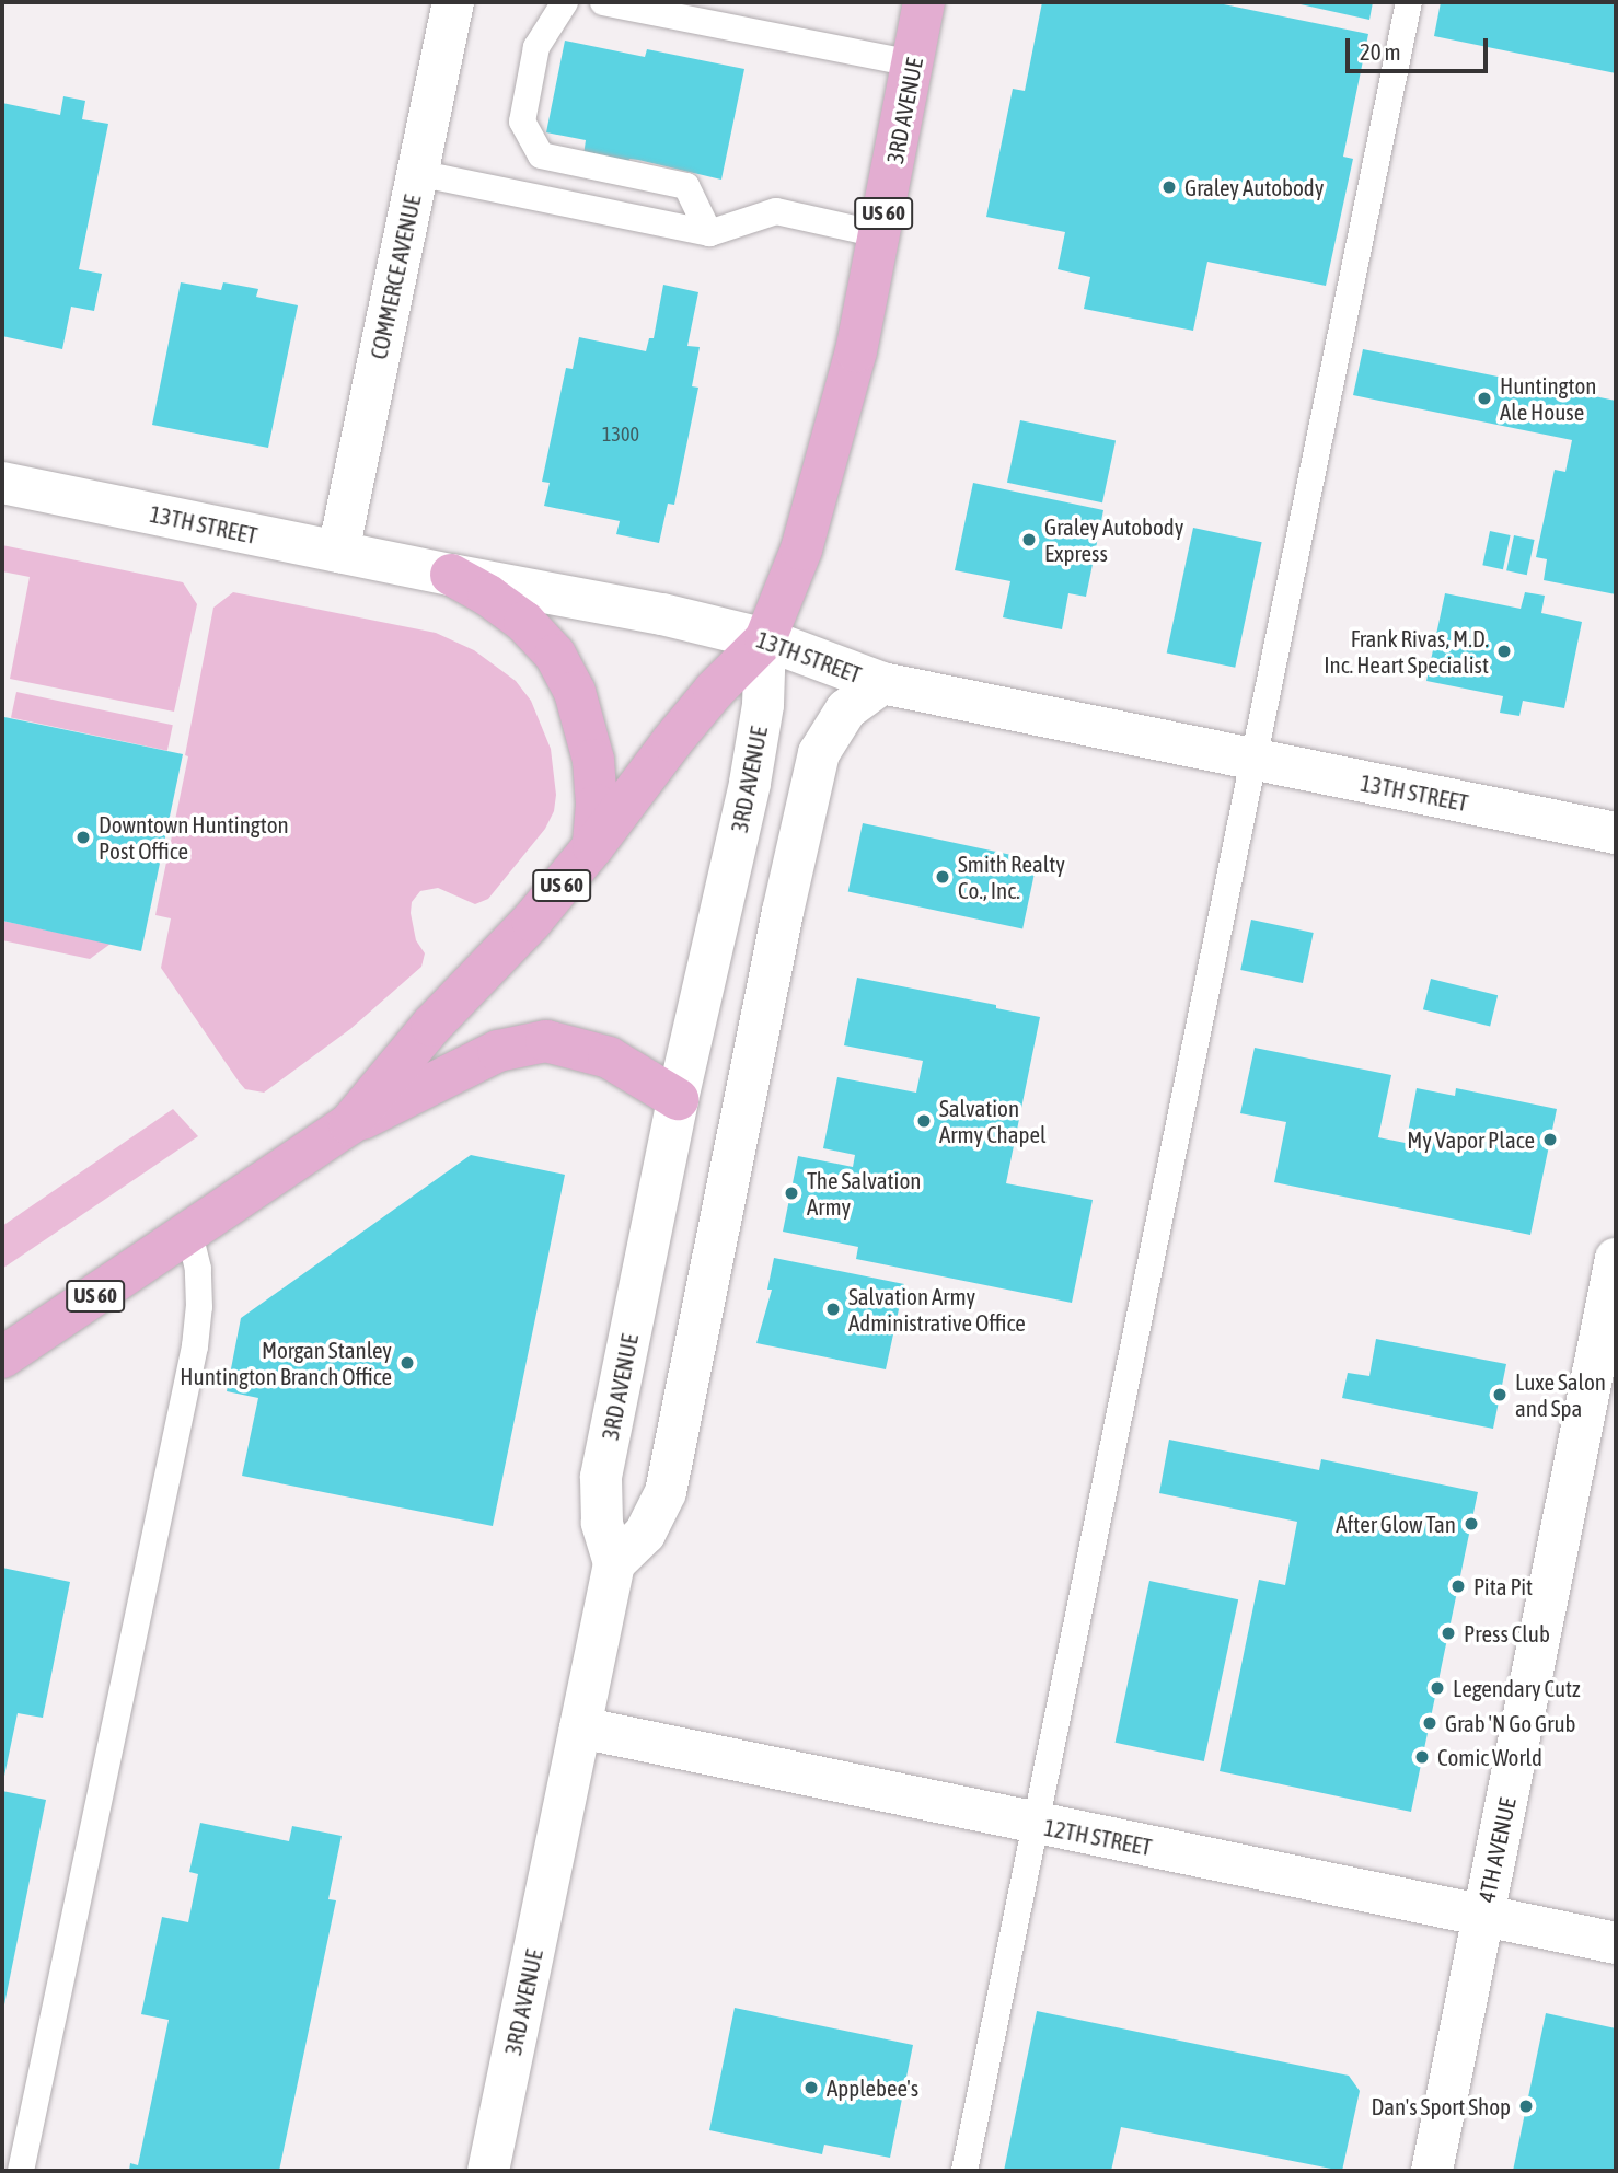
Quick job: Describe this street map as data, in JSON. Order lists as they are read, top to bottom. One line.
{"streets":{"main road":["3RD AVENUE","US 60"],"street":["COMMERCE AVENUE","13TH STREET","12TH STREET","4TH AVENUE"]},"crossings":[["3RD AVENUE","US 60"],["3RD AVENUE","13TH STREET"],["3RD AVENUE","12TH STREET"],["US 60","13TH STREET"],["COMMERCE AVENUE","13TH STREET"],["12TH STREET","4TH AVENUE"]],"places":["Graley Autobody","Huntington Ale House","Graley Autobody Express","Frank Rivas, M.D. Inc. Heart Specialist","Downtown Huntington Post Office","Smith Realty Co., Inc.","Salvation Army Chapel","My Vapor Place","The Salvation Army","Salvation Army Administrative Office","Morgan Stanley Huntington Branch Office","Luxe Salon and Spa","After Glow Tan","Pita Pit","Press Club","Legendary Cutz","Grab 'N Go Grub","Comic World","Applebee's","Dan's Sport Shop"],"house_numbers":["1300"],"scale_bar":"20 m"}
